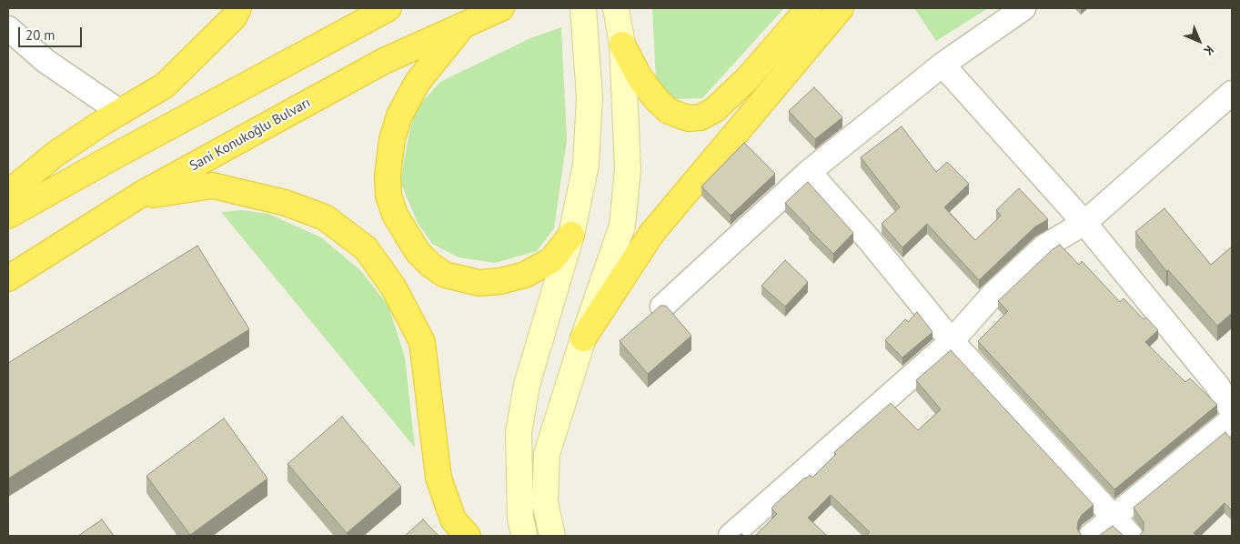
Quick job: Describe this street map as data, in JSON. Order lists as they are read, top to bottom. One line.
{"streets":{"highway":["Sani Konukoğlu Bulvarı"]},"scale_bar":"20 m","north":"bottom right"}
